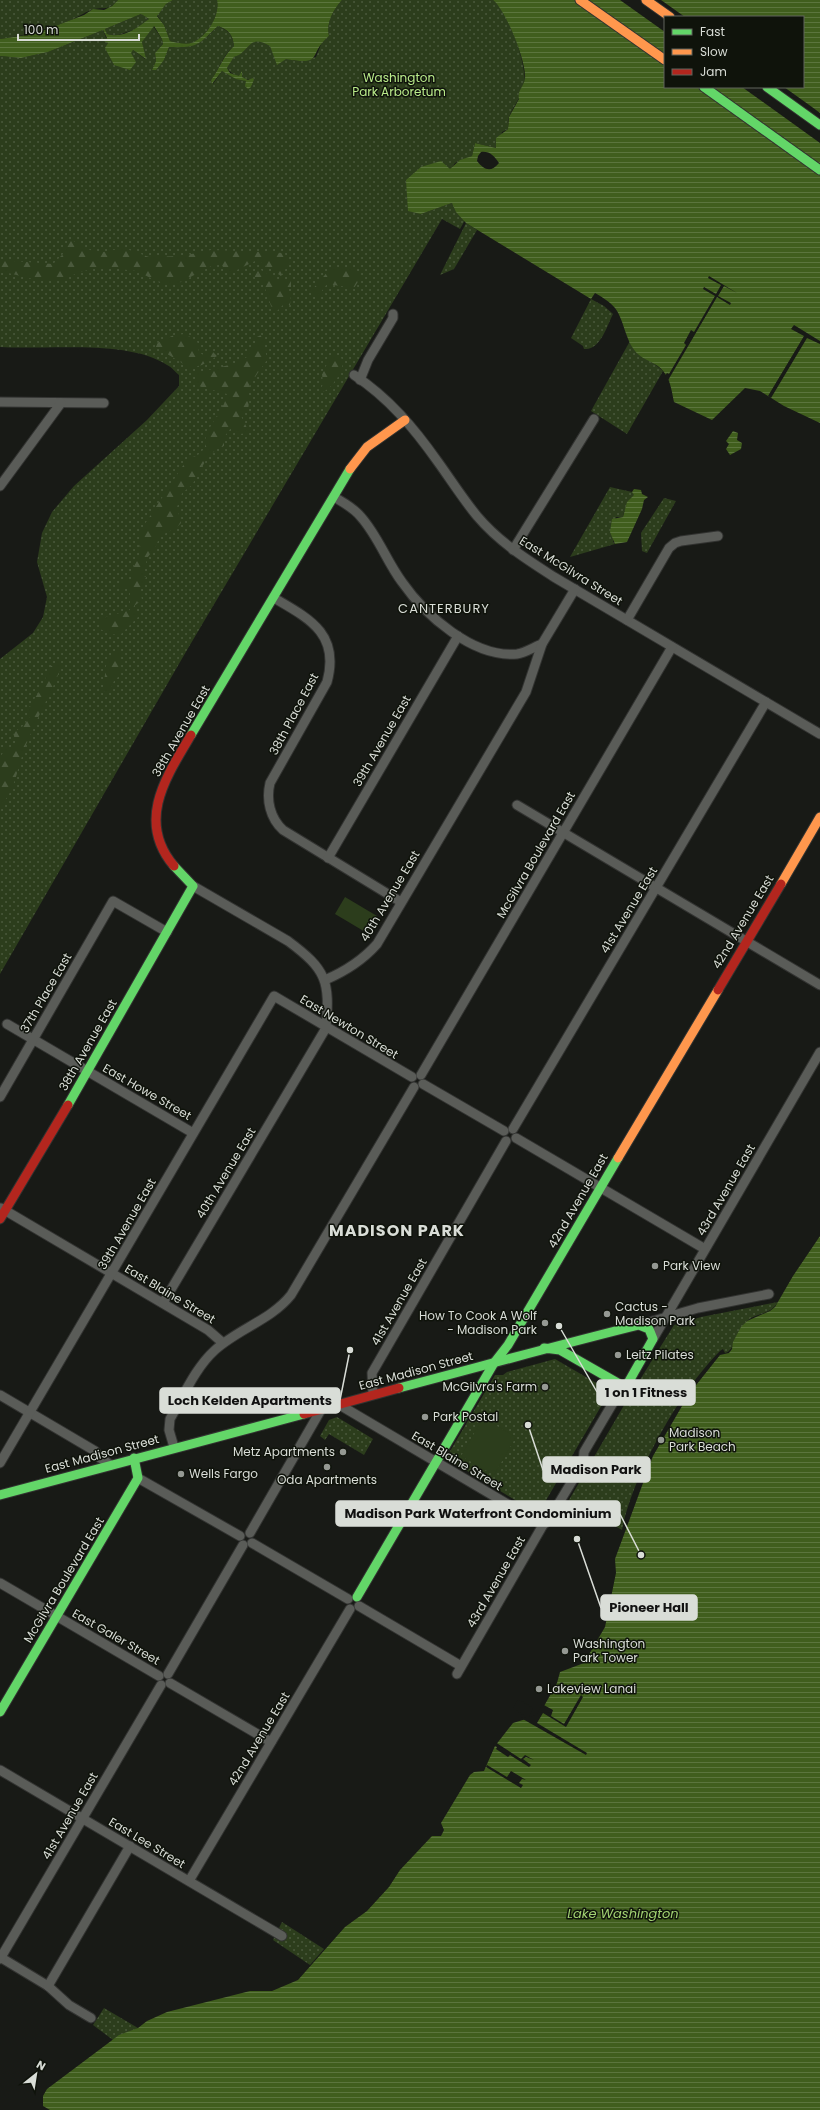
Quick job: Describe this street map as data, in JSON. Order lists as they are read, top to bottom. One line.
{"streets":{"main road":["38th Avenue East","McGilvra Boulevard East","42nd Avenue East","43rd Avenue East","East Madison Street"],"street":["East McGilvra Street","38th Place East","39th Avenue East","40th Avenue East","41st Avenue East","37th Place East","East Newton Street","East Howe Street","East Blaine Street","East Galer Street","East Lee Street"]},"crossings":[["East McGilvra Street","38th Avenue East"],["East McGilvra Street","McGilvra Boulevard East"],["East McGilvra Street","40th Avenue East"],["East McGilvra Street","41st Avenue East"],["38th Place East","38th Avenue East"],["38th Place East","39th Avenue East"],["38th Avenue East","37th Place East"],["38th Avenue East","East Howe Street"],["38th Avenue East","East Blaine Street"],["39th Avenue East","East Newton Street"],["39th Avenue East","East Howe Street"],["39th Avenue East","East Blaine Street"],["McGilvra Boulevard East","East Newton Street"],["McGilvra Boulevard East","East Galer Street"],["40th Avenue East","East Newton Street"],["40th Avenue East","East Blaine Street"],["41st Avenue East","East Madison Street"],["41st Avenue East","East Galer Street"],["41st Avenue East","East Lee Street"],["42nd Avenue East","43rd Avenue East"],["42nd Avenue East","East Blaine Street"],["42nd Avenue East","East Madison Street"],["42nd Avenue East","East Galer Street"],["42nd Avenue East","East Lee Street"],["37th Place East","East Howe Street"],["43rd Avenue East","East Blaine Street"],["43rd Avenue East","East Madison Street"],["East Blaine Street","East Madison Street"]],"districts":["CANTERBURY","MADISON PARK"],"water":["Lake Washington"],"parks":["Washington Park Arboretum"],"places":["Park View","Cactus - Madison Park","How To Cook A Wolf - Madison Park","1 on 1 Fitness","Loch Kelden Apartments","Leitz Pilates","McGilvra's Farm","Park Postal","Madison Park","Madison Park Beach","Metz Apartments","Oda Apartments","Wells Fargo","Pioneer Hall","Madison Park Waterfront Condominium","Washington Park Tower","Lakeview Lanai"],"legend":["Fast","Slow","Jam"],"scale_bar":"100 m","north":"top right"}
